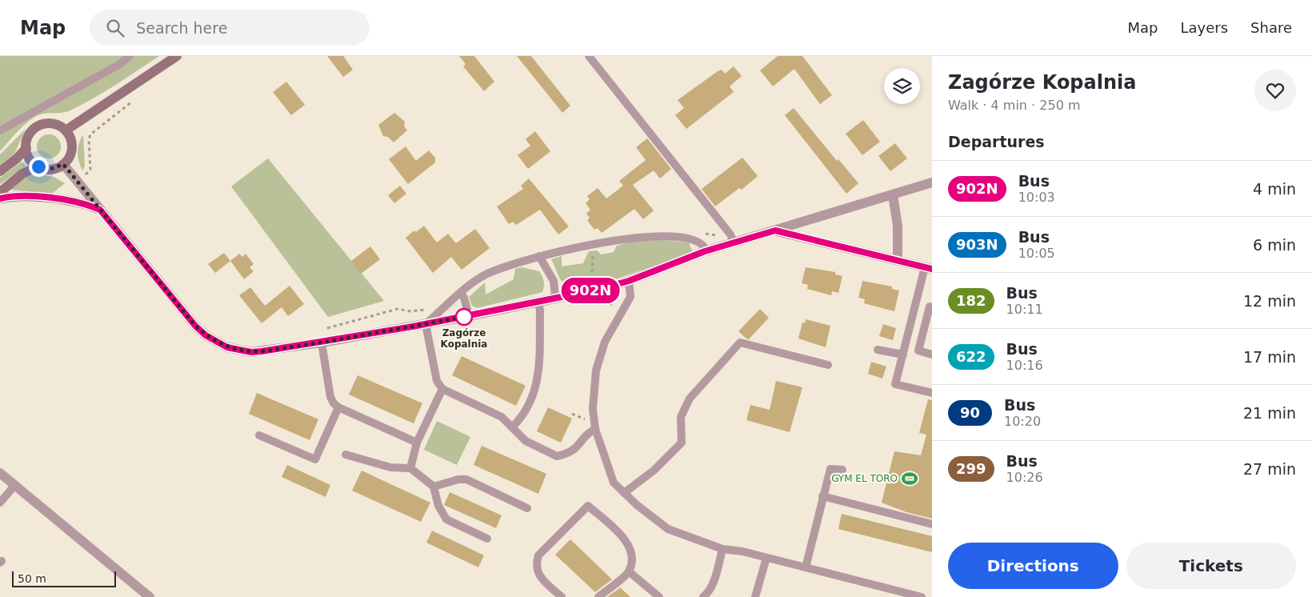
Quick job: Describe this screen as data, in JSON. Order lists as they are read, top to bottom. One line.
{"places":{"other":["Zagórze Kopalnia"],"sports":["GYM EL TORO"]},"lines":["bus line 902N"],"scale_bar":"50 m","page":{"header":"Map","search":"Search here","nav":["Map","Layers","Share"],"on_map":"902N","heading":[["Zagórze Kopalnia","Walk · 4 min · 250 m"],"Departures"],"list":[{"mark":"902N","name":"Bus","note":"10:03","value":"4 min"},{"mark":"903N","name":"Bus","note":"10:05","value":"6 min"},{"mark":"182","name":"Bus","note":"10:11","value":"12 min"},{"mark":"622","name":"Bus","note":"10:16","value":"17 min"},{"mark":"90","name":"Bus","note":"10:20","value":"21 min"},{"mark":"299","name":"Bus","note":"10:26","value":"27 min"}],"buttons":["Directions","Tickets"],"scale":"50 m"}}
